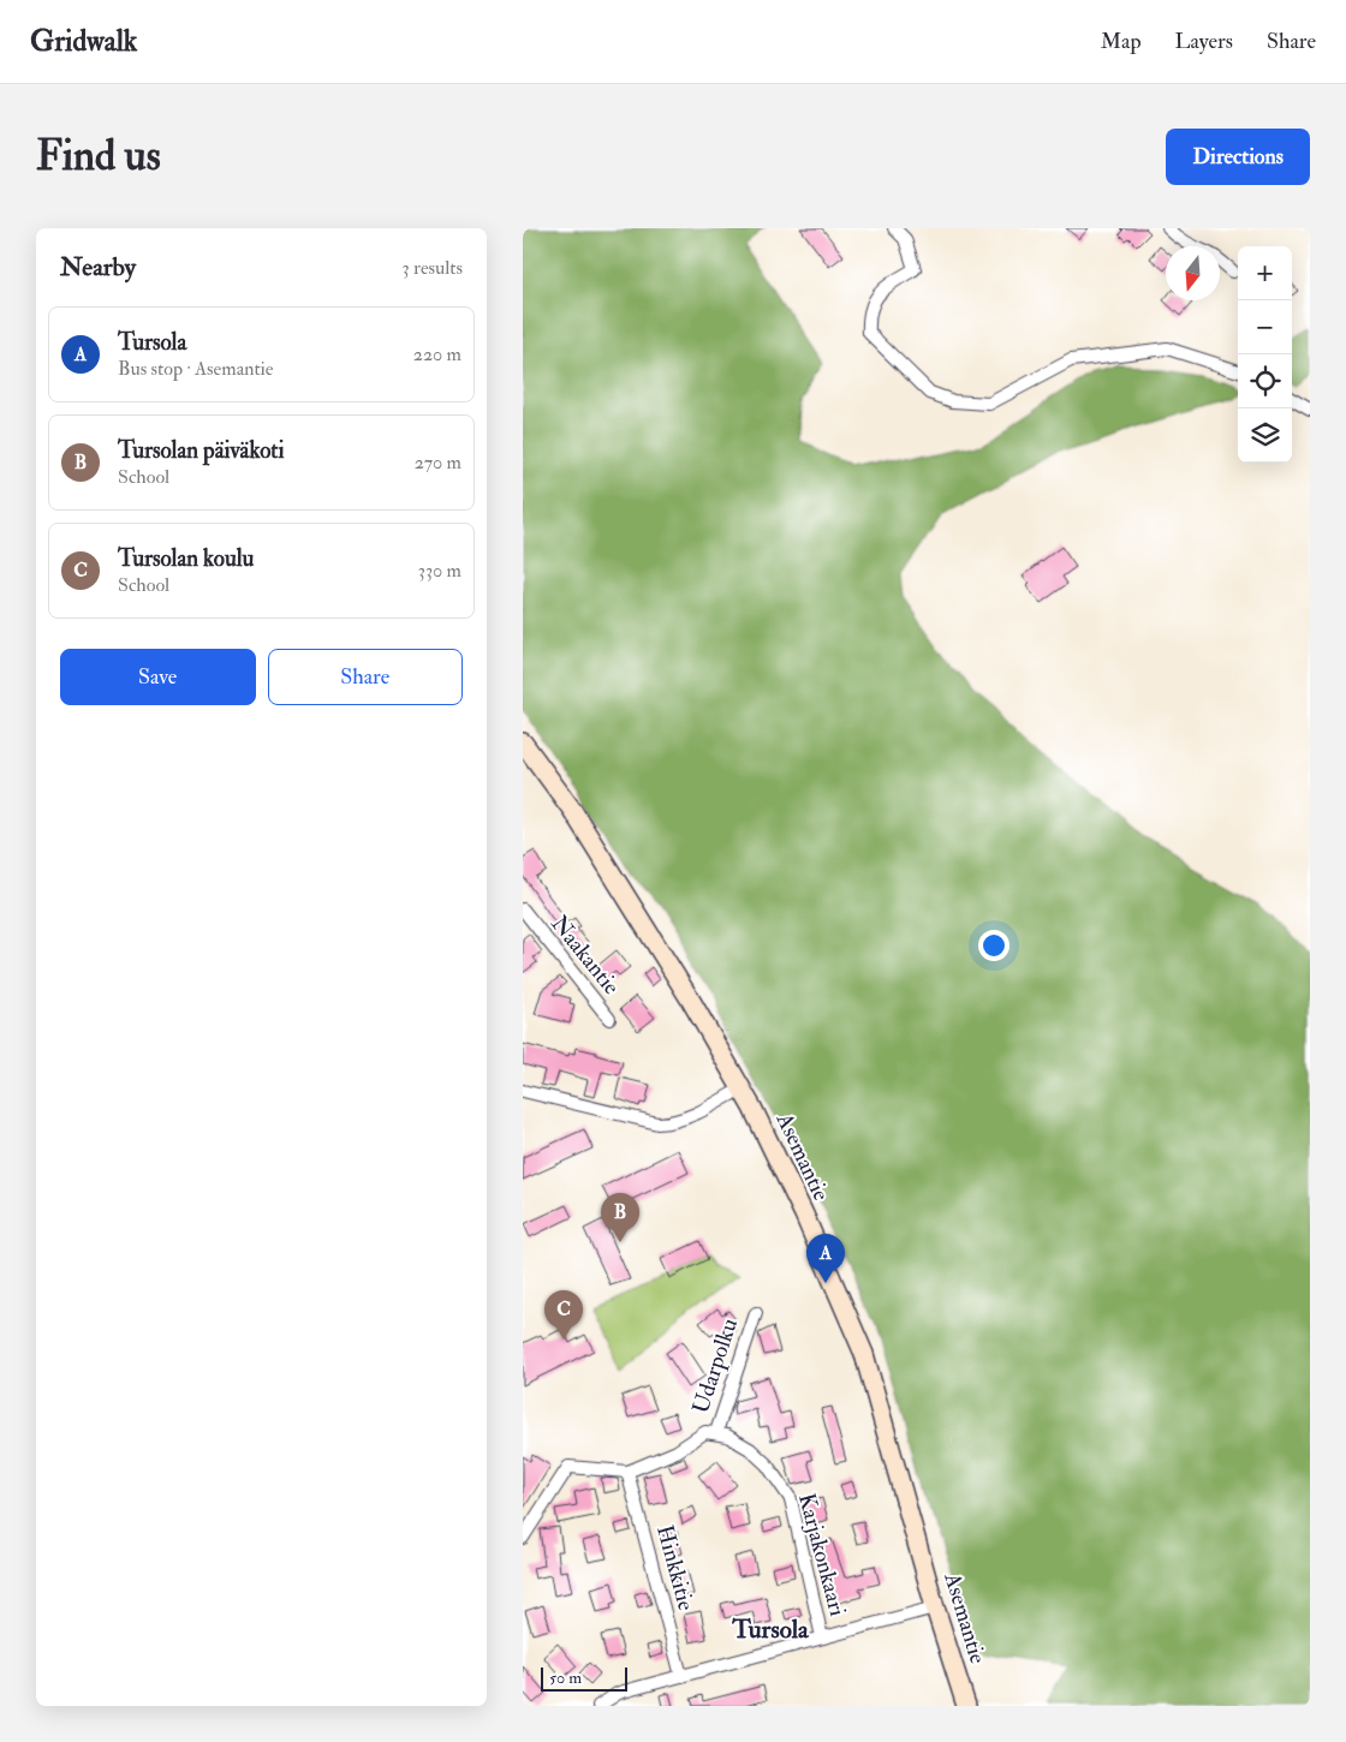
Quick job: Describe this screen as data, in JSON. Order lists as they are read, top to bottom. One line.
{"streets":{"main road":["Asemantie"],"street":["Naakantie","Udarpolku","Karjakonkaari","Hinkkitie"]},"crossings":[["Udarpolku","Karjakonkaari"]],"districts":["Tursola"],"scale_bar":"50 m","north":"bottom","page":{"header":"Gridwalk","nav":["Map","Layers","Share"],"buttons":["Directions",["Save","Share"]],"title":"Find us","heading":["Nearby","3 results"],"map_buttons":["+","−"],"list":[{"mark":"A","name":"Tursola","note":"Bus stop · Asemantie","value":"220 m"},{"mark":"B","name":"Tursolan päiväkoti","note":"School","value":"270 m"},{"mark":"C","name":"Tursolan koulu","note":"School","value":"330 m"}],"pins":["B","A","C"],"scale":"50 m"}}
